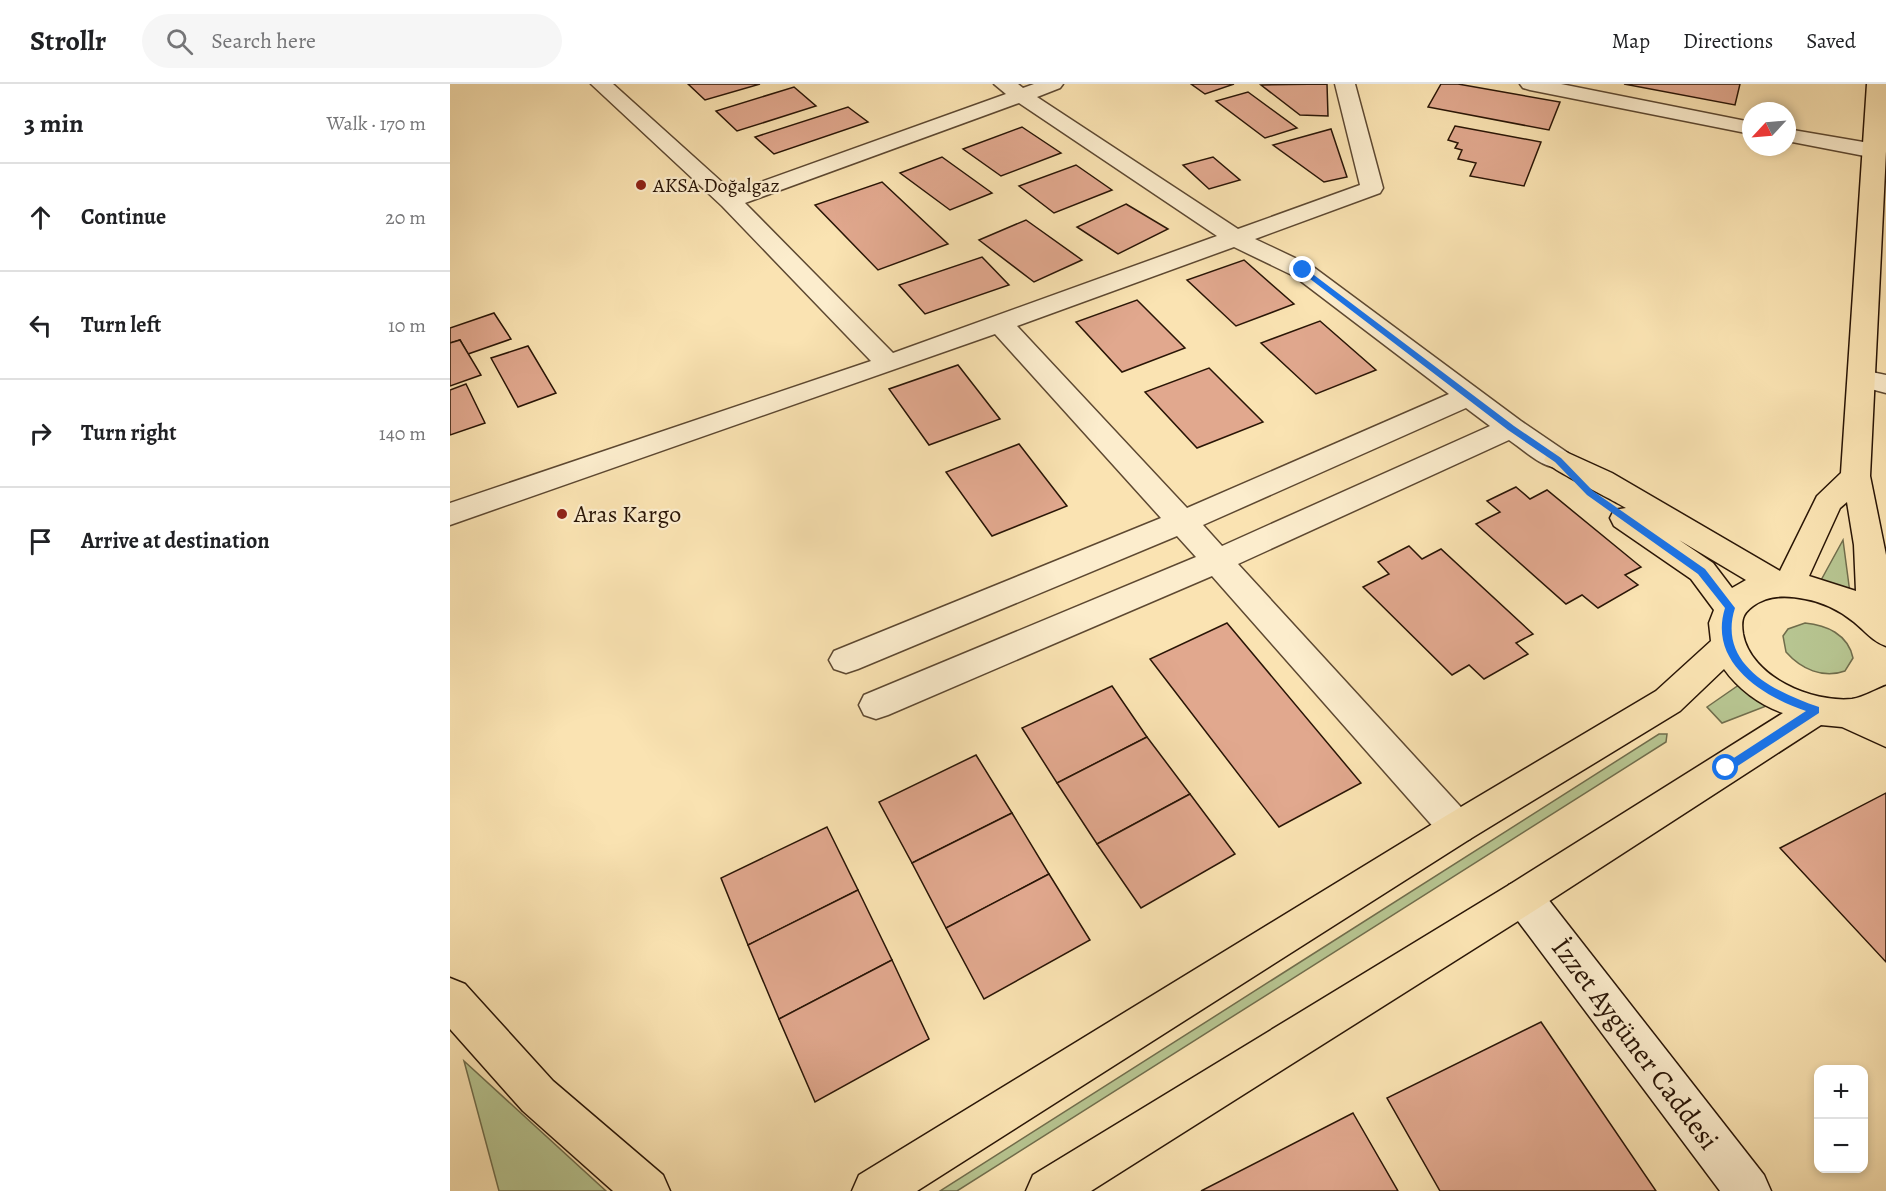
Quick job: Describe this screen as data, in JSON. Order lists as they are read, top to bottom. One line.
{"streets":{"street":["İzzet Aygüner Caddesi"]},"places":["AKSA Doğalgaz","Aras Kargo"],"north":"bottom left","page":{"header":"Strollr","search":"Search here","nav":["Map","Directions","Saved"],"heading":["3 min","Walk · 170 m"],"list":[["Continue","20 m"],["Turn left","10 m"],["Turn right","140 m"],"Arrive at destination"],"map_buttons":["+","−"]}}
